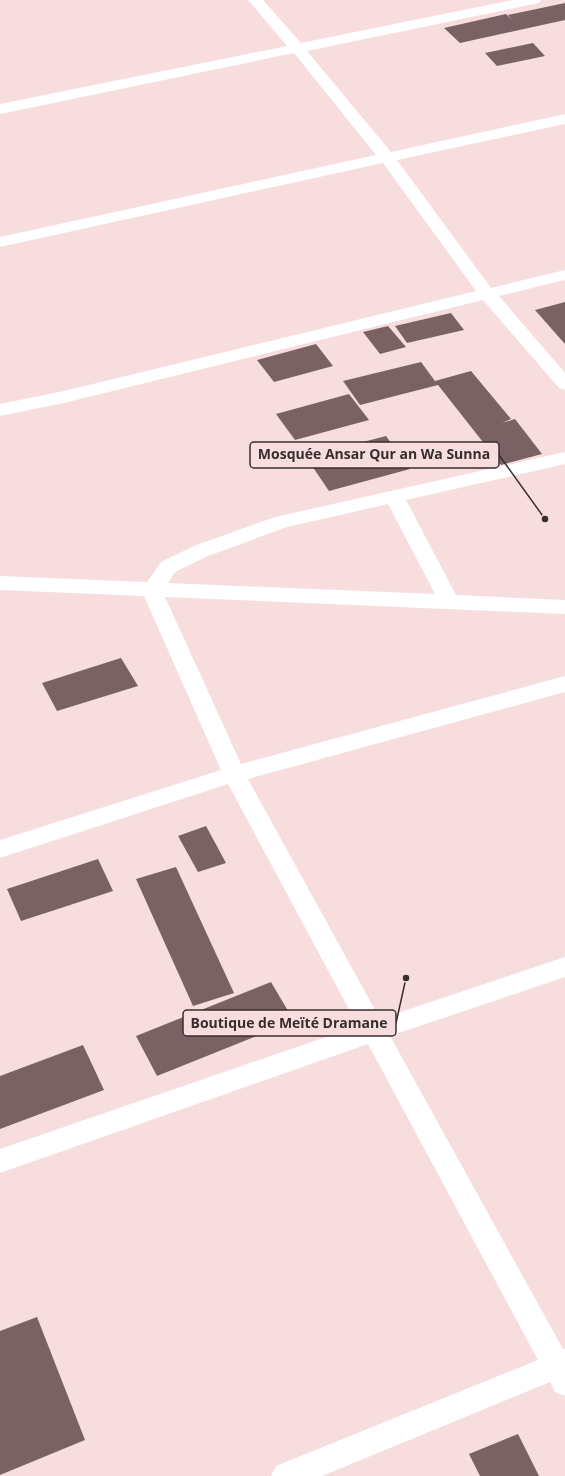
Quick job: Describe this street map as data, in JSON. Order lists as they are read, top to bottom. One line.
{"places":["Mosquée Ansar Qur an Wa Sunna","Boutique de Meïté Dramane"]}
